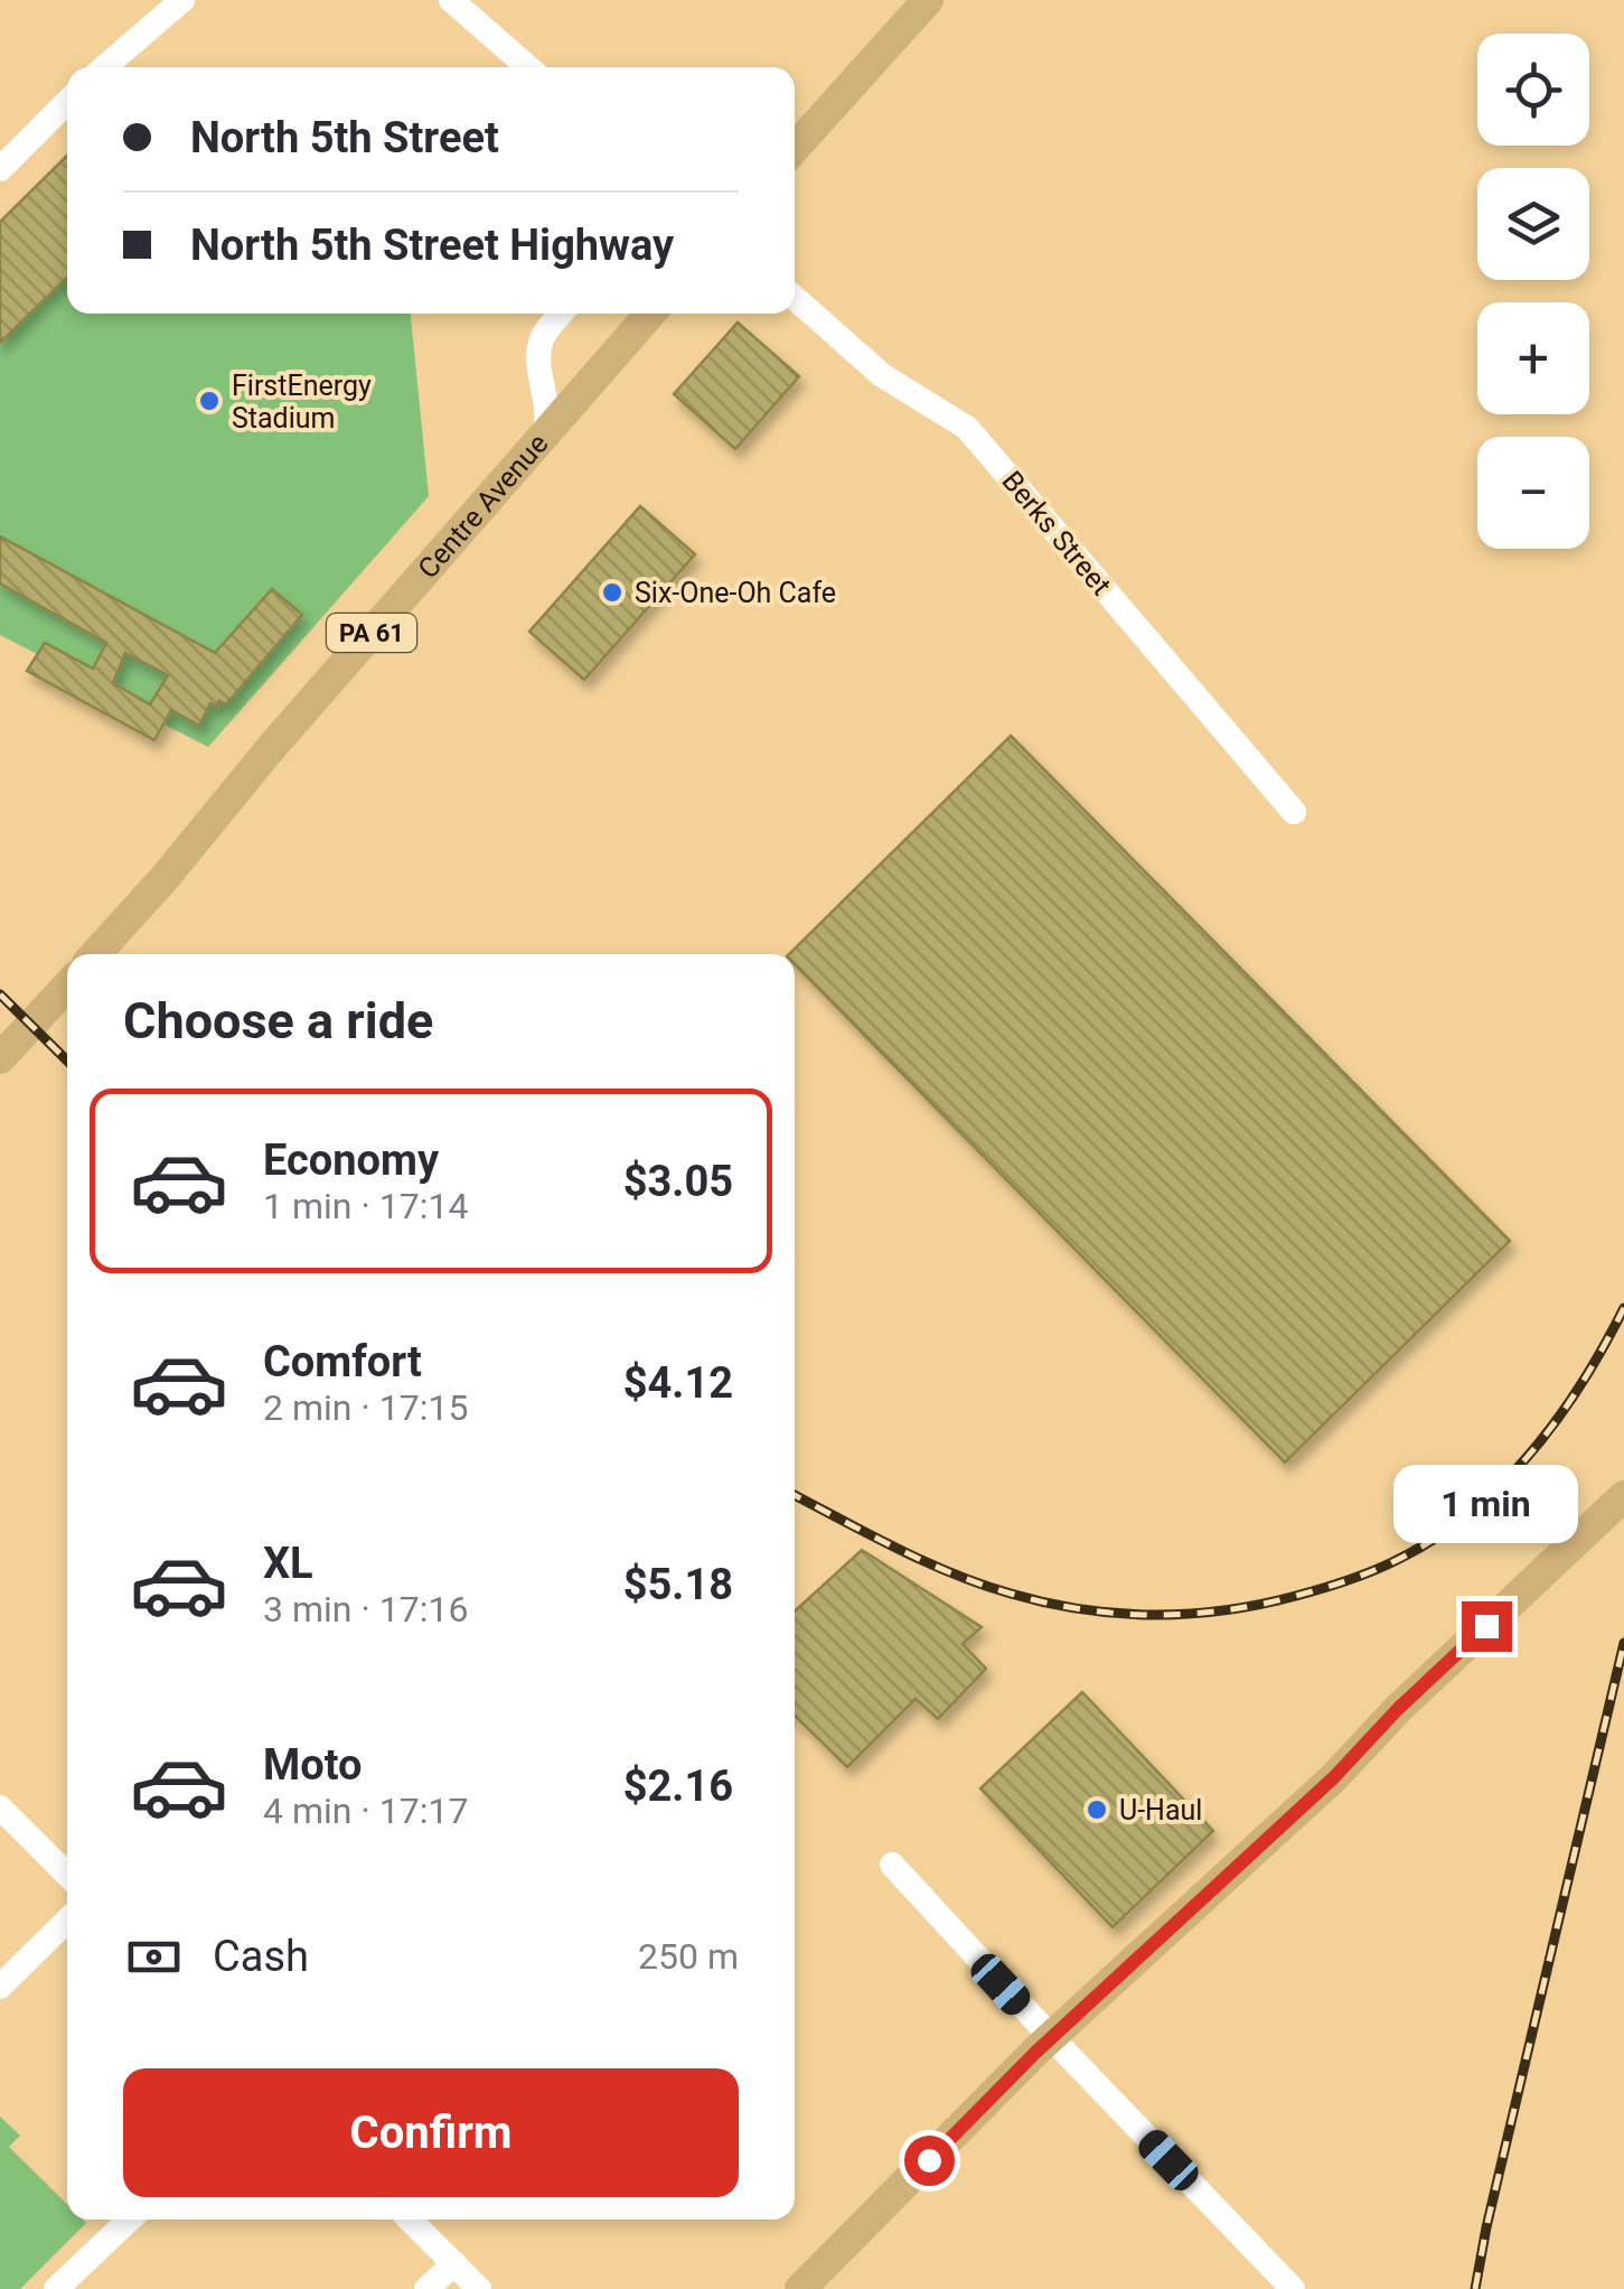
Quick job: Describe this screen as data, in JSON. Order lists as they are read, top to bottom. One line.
{"streets":{"main road":["Centre Avenue","PA 61"],"street":["Berks Street"]},"places":["FirstEnergy Stadium","Six-One-Oh Cafe","U-Haul"],"page":{"map_buttons":["+","−"],"banner":["North 5th Street","North 5th Street Highway"],"heading":"Choose a ride","list":[{"name":"Economy","note":"1 min · 17:14","value":"$3.05"},{"name":"Comfort","note":"2 min · 17:15","value":"$4.12"},{"name":"XL","note":"3 min · 17:16","value":"$5.18"},{"name":"Moto","note":"4 min · 17:17","value":"$2.16"}],"bubble":"1 min","pay":["Cash","250 m"],"buttons":"Confirm"}}
